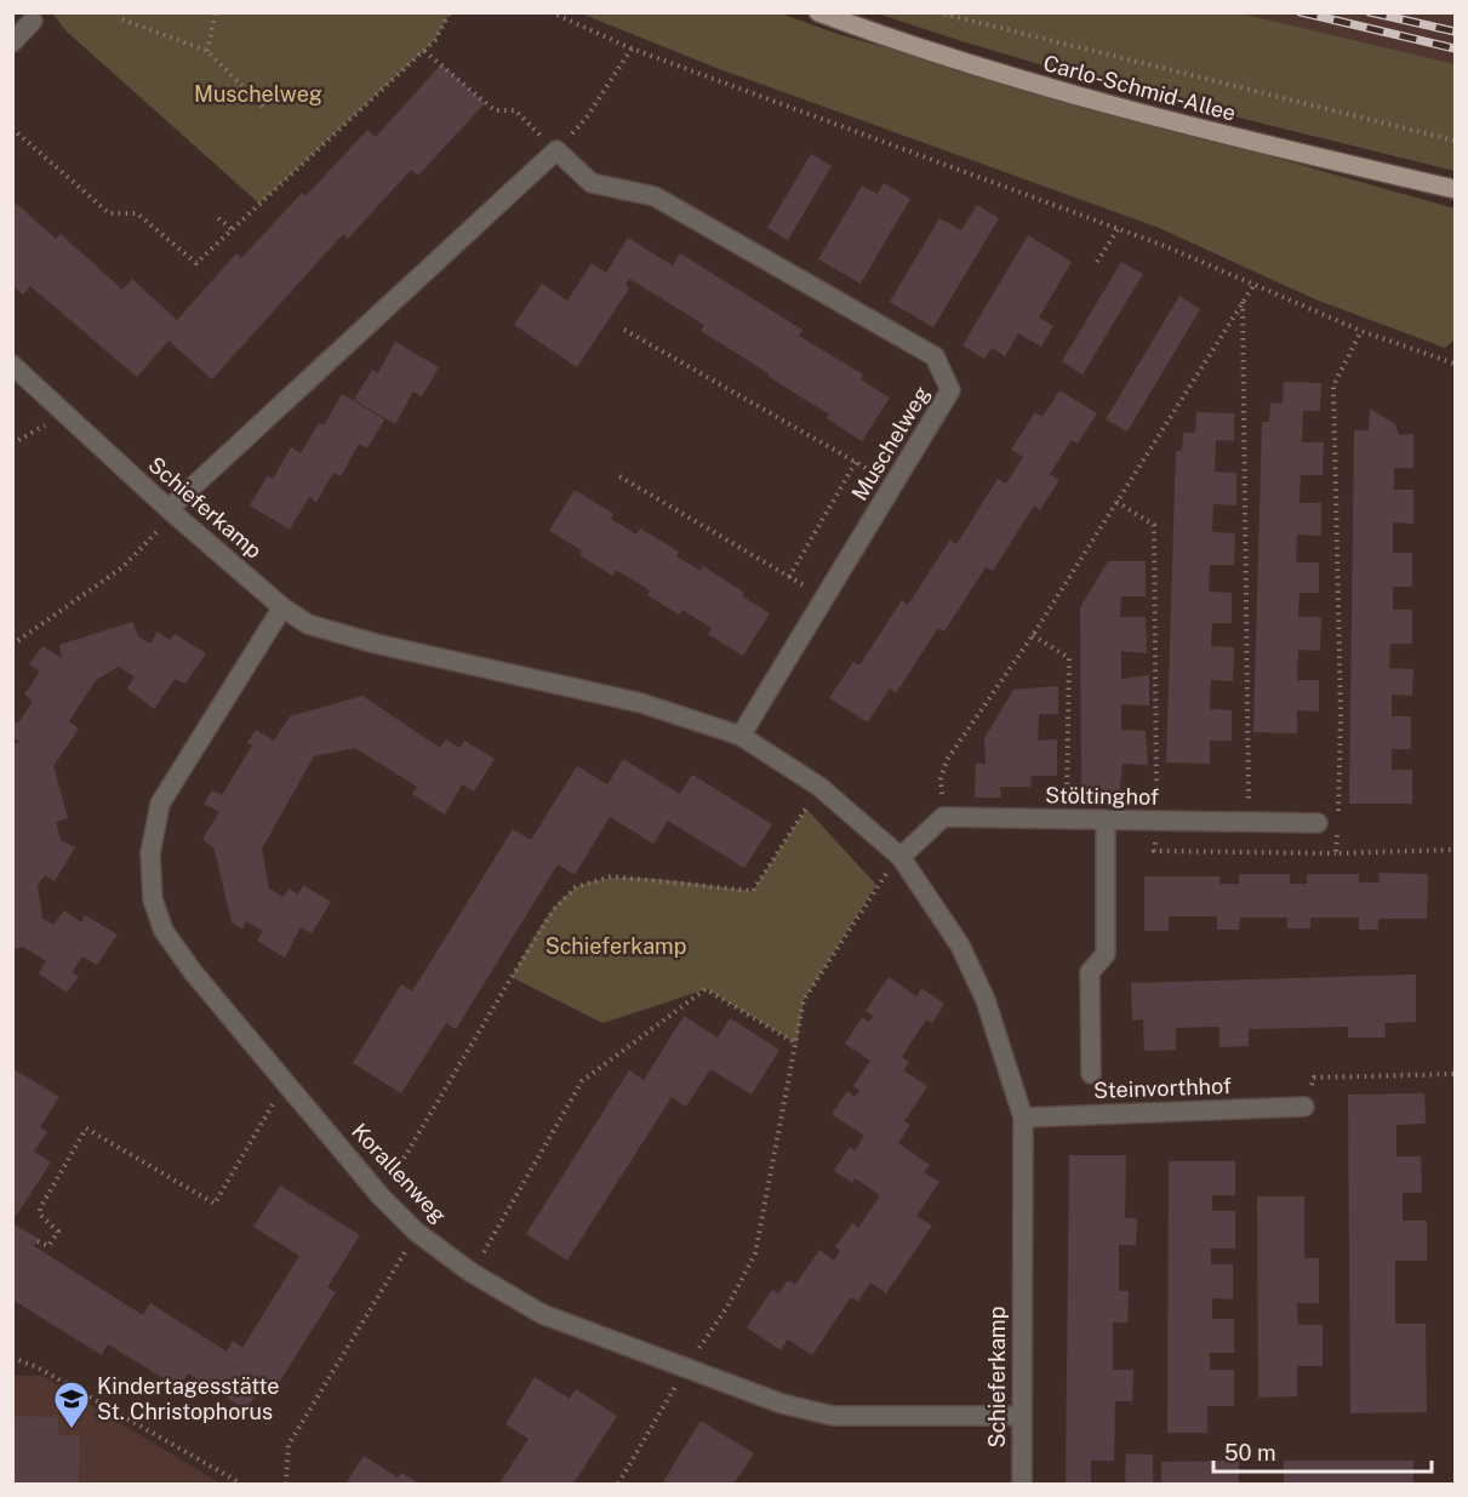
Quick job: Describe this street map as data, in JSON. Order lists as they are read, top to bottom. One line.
{"streets":{"main road":["Carlo-Schmid-Allee"],"street":["Muschelweg","Schieferkamp","Stöltinghof","Steinvorthhof","Korallenweg"]},"crossings":[["Muschelweg","Schieferkamp"],["Schieferkamp","Steinvorthhof"],["Schieferkamp","Korallenweg"]],"parks":["Muschelweg","Schieferkamp"],"places":{"school or university":["Kindertagesstätte St. Christophorus"]},"scale_bar":"50 m"}
